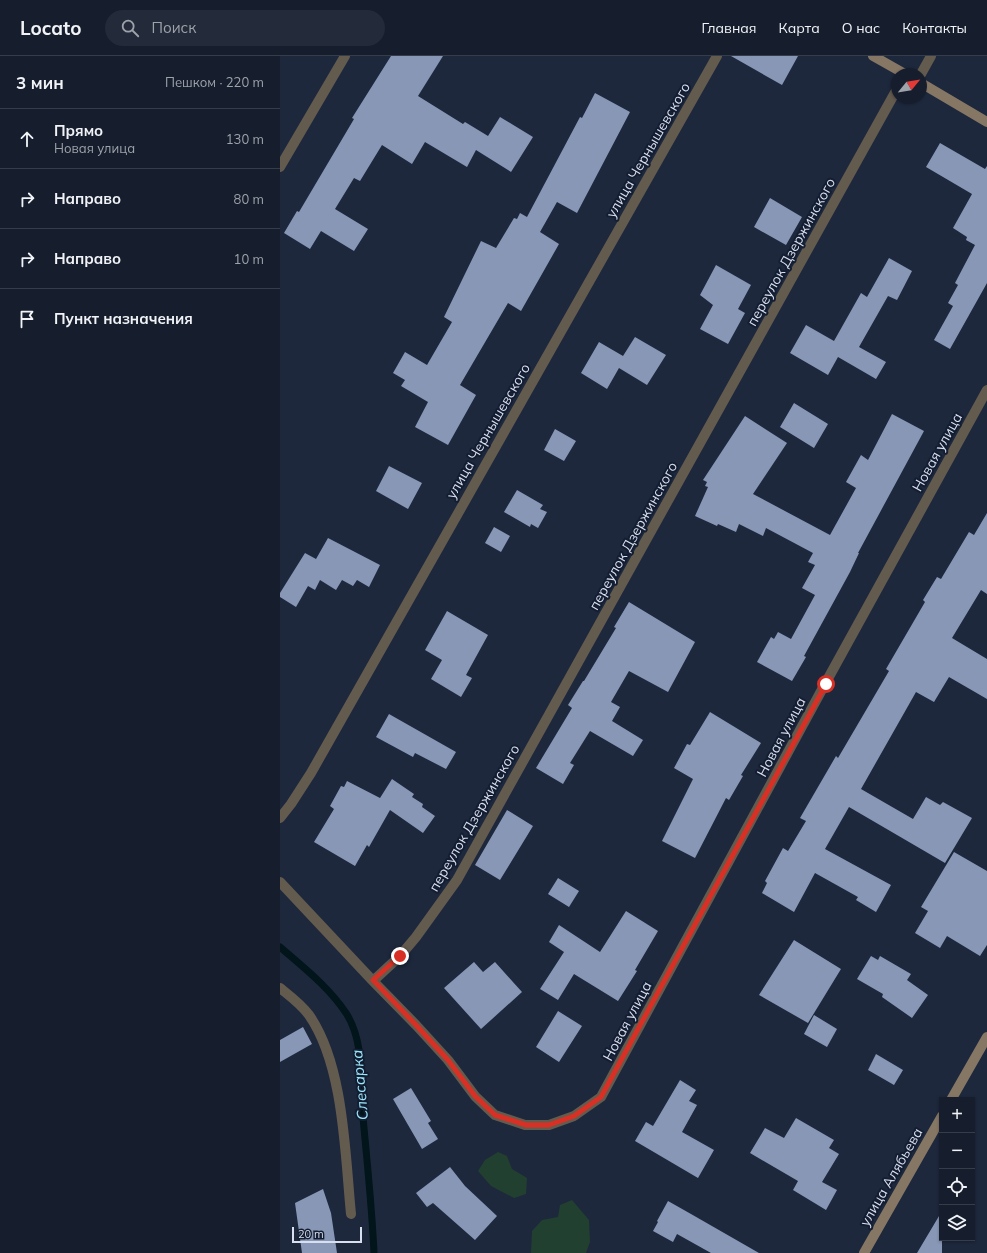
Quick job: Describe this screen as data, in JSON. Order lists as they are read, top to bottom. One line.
{"streets":{"main road":["улица Алябьева"],"street":["улица Чернышевского","переулок Дзержинского","Новая улица"]},"crossings":[["переулок Дзержинского","Новая улица"]],"water":["Слесарка"],"scale_bar":"20 m","north":"top right","page":{"header":"Locato","search":"Поиск","nav":["Главная","Карта","О нас","Контакты"],"heading":["3 мин","Пешком · 220 m"],"list":[["Прямо","Новая улица","130 m"],["Направо","80 m"],["Направо","10 m"],"Пункт назначения"],"map_buttons":["+","−"],"scale":"20 m"}}
